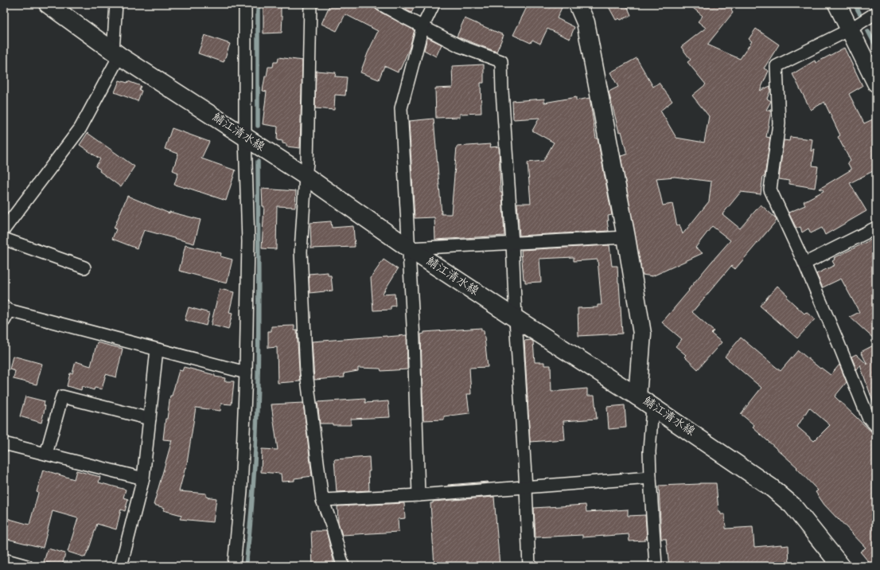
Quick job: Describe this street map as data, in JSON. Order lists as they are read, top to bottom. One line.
{"streets":{"main road":["鯖江清水線"]}}
